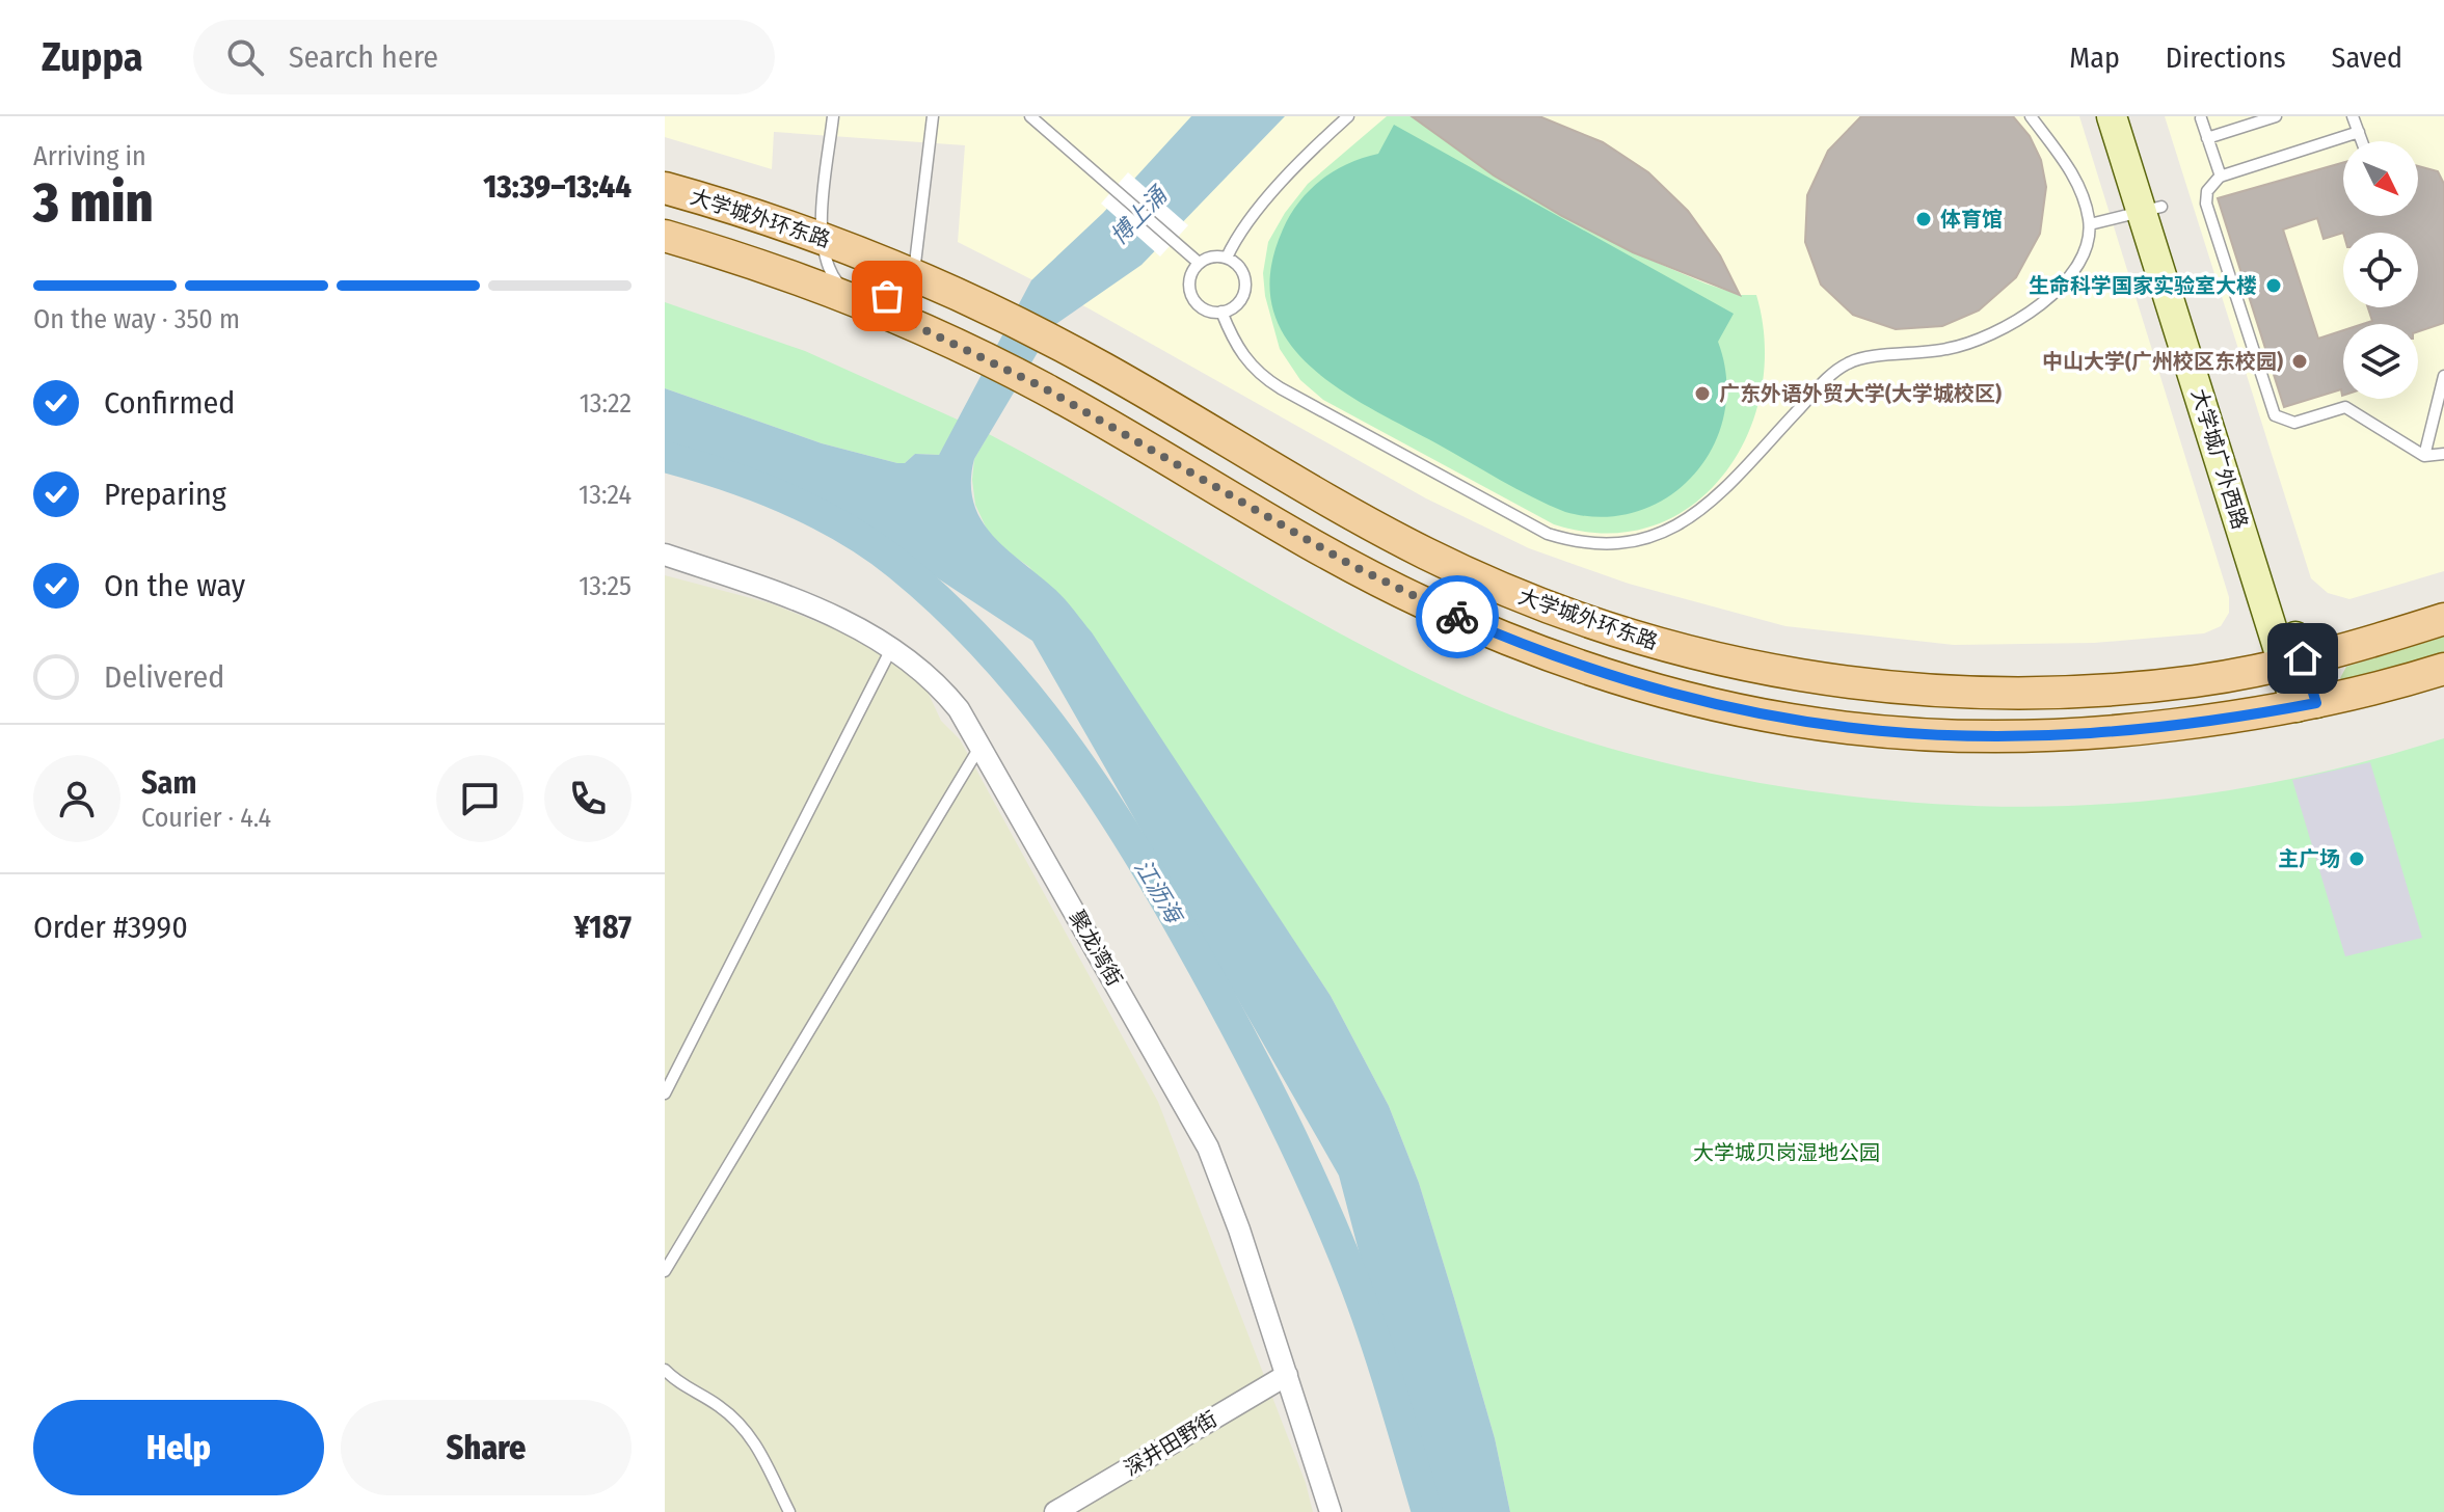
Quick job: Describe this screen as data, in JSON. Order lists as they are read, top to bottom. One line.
{"streets":{"main road":["大学城外环东路","大学城广外西路"],"street":["聚龙湾街","深井田野街"]},"crossings":[["大学城外环东路","大学城广外西路"],["聚龙湾街","深井田野街"]],"water":["博上涌","江沥海"],"parks":["大学城贝岗湿地公园"],"places":["体育馆","生命科学国家实验室大楼","中山大学(广州校区东校园)","广东外语外贸大学(大学城校区)","主广场"],"north":"bottom right","page":{"header":"Zuppa","search":"Search here","nav":["Map","Directions","Saved"],"heading":["3 min","Arriving in","13:39–13:44"],"panel":["Sam","Courier · 4.4","Order #3990","¥187"],"bar":"On the way · 350 m","list":[["Confirmed","13:22"],["Preparing","13:24"],["On the way","13:25"],"Delivered"],"buttons":["Help","Share"]}}
